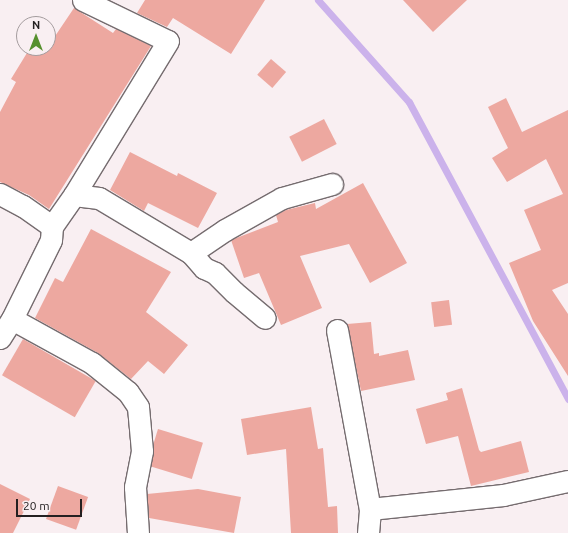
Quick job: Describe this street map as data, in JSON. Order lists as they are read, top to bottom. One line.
{"scale_bar":"20 m","north":"top"}
